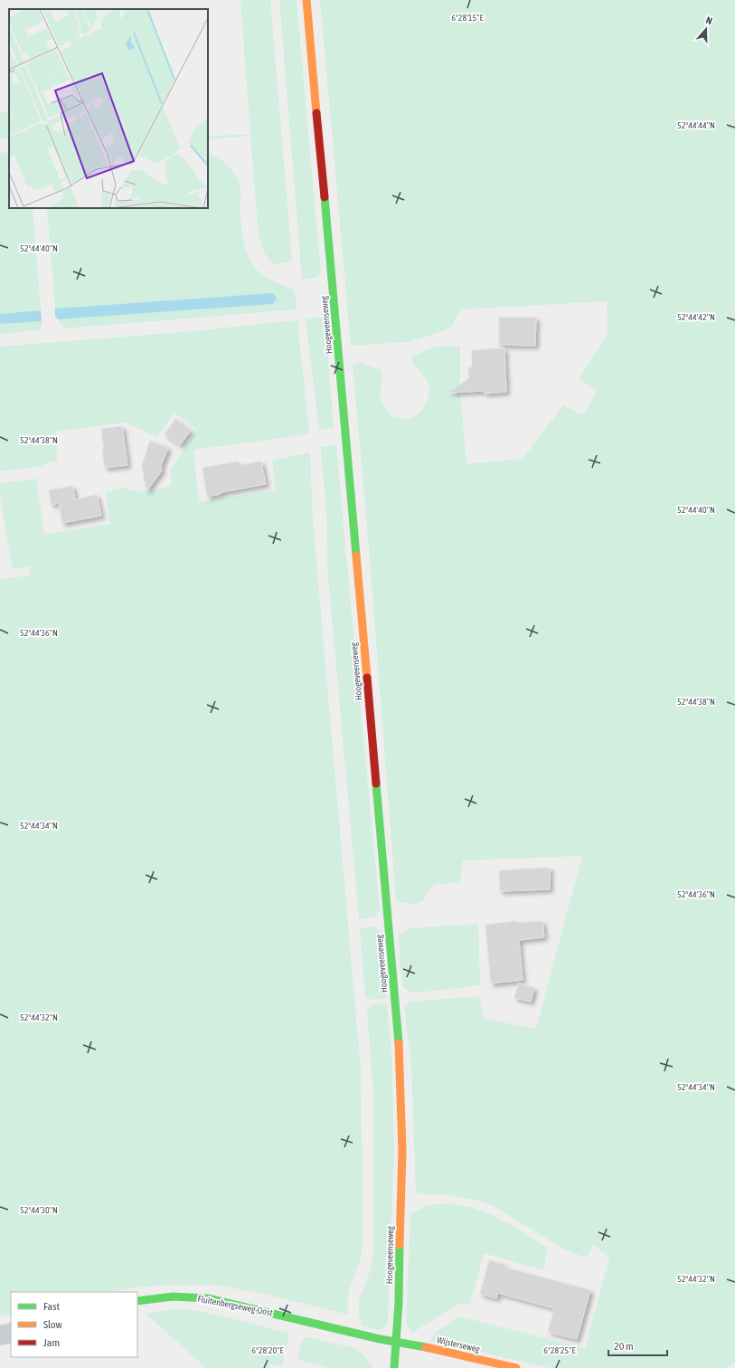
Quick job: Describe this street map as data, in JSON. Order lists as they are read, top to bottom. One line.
{"streets":{"main road":["Hoogeveenseweg","Fluitenbergseweg-Oost","Wijsterseweg"]},"crossings":[["Hoogeveenseweg","Fluitenbergseweg-Oost"],["Hoogeveenseweg","Wijsterseweg"],["Fluitenbergseweg-Oost","Wijsterseweg"]],"legend":["Fast","Slow","Jam"],"scale_bar":"20 m","north":"top","coordinates":["6°28'15\"E","52°44'44\"N","52°44'40\"N","52°44'42\"N","52°44'38\"N","52°44'36\"N","52°44'34\"N","52°44'32\"N","52°44'30\"N","6°28'20\"E","6°28'25\"E"]}
